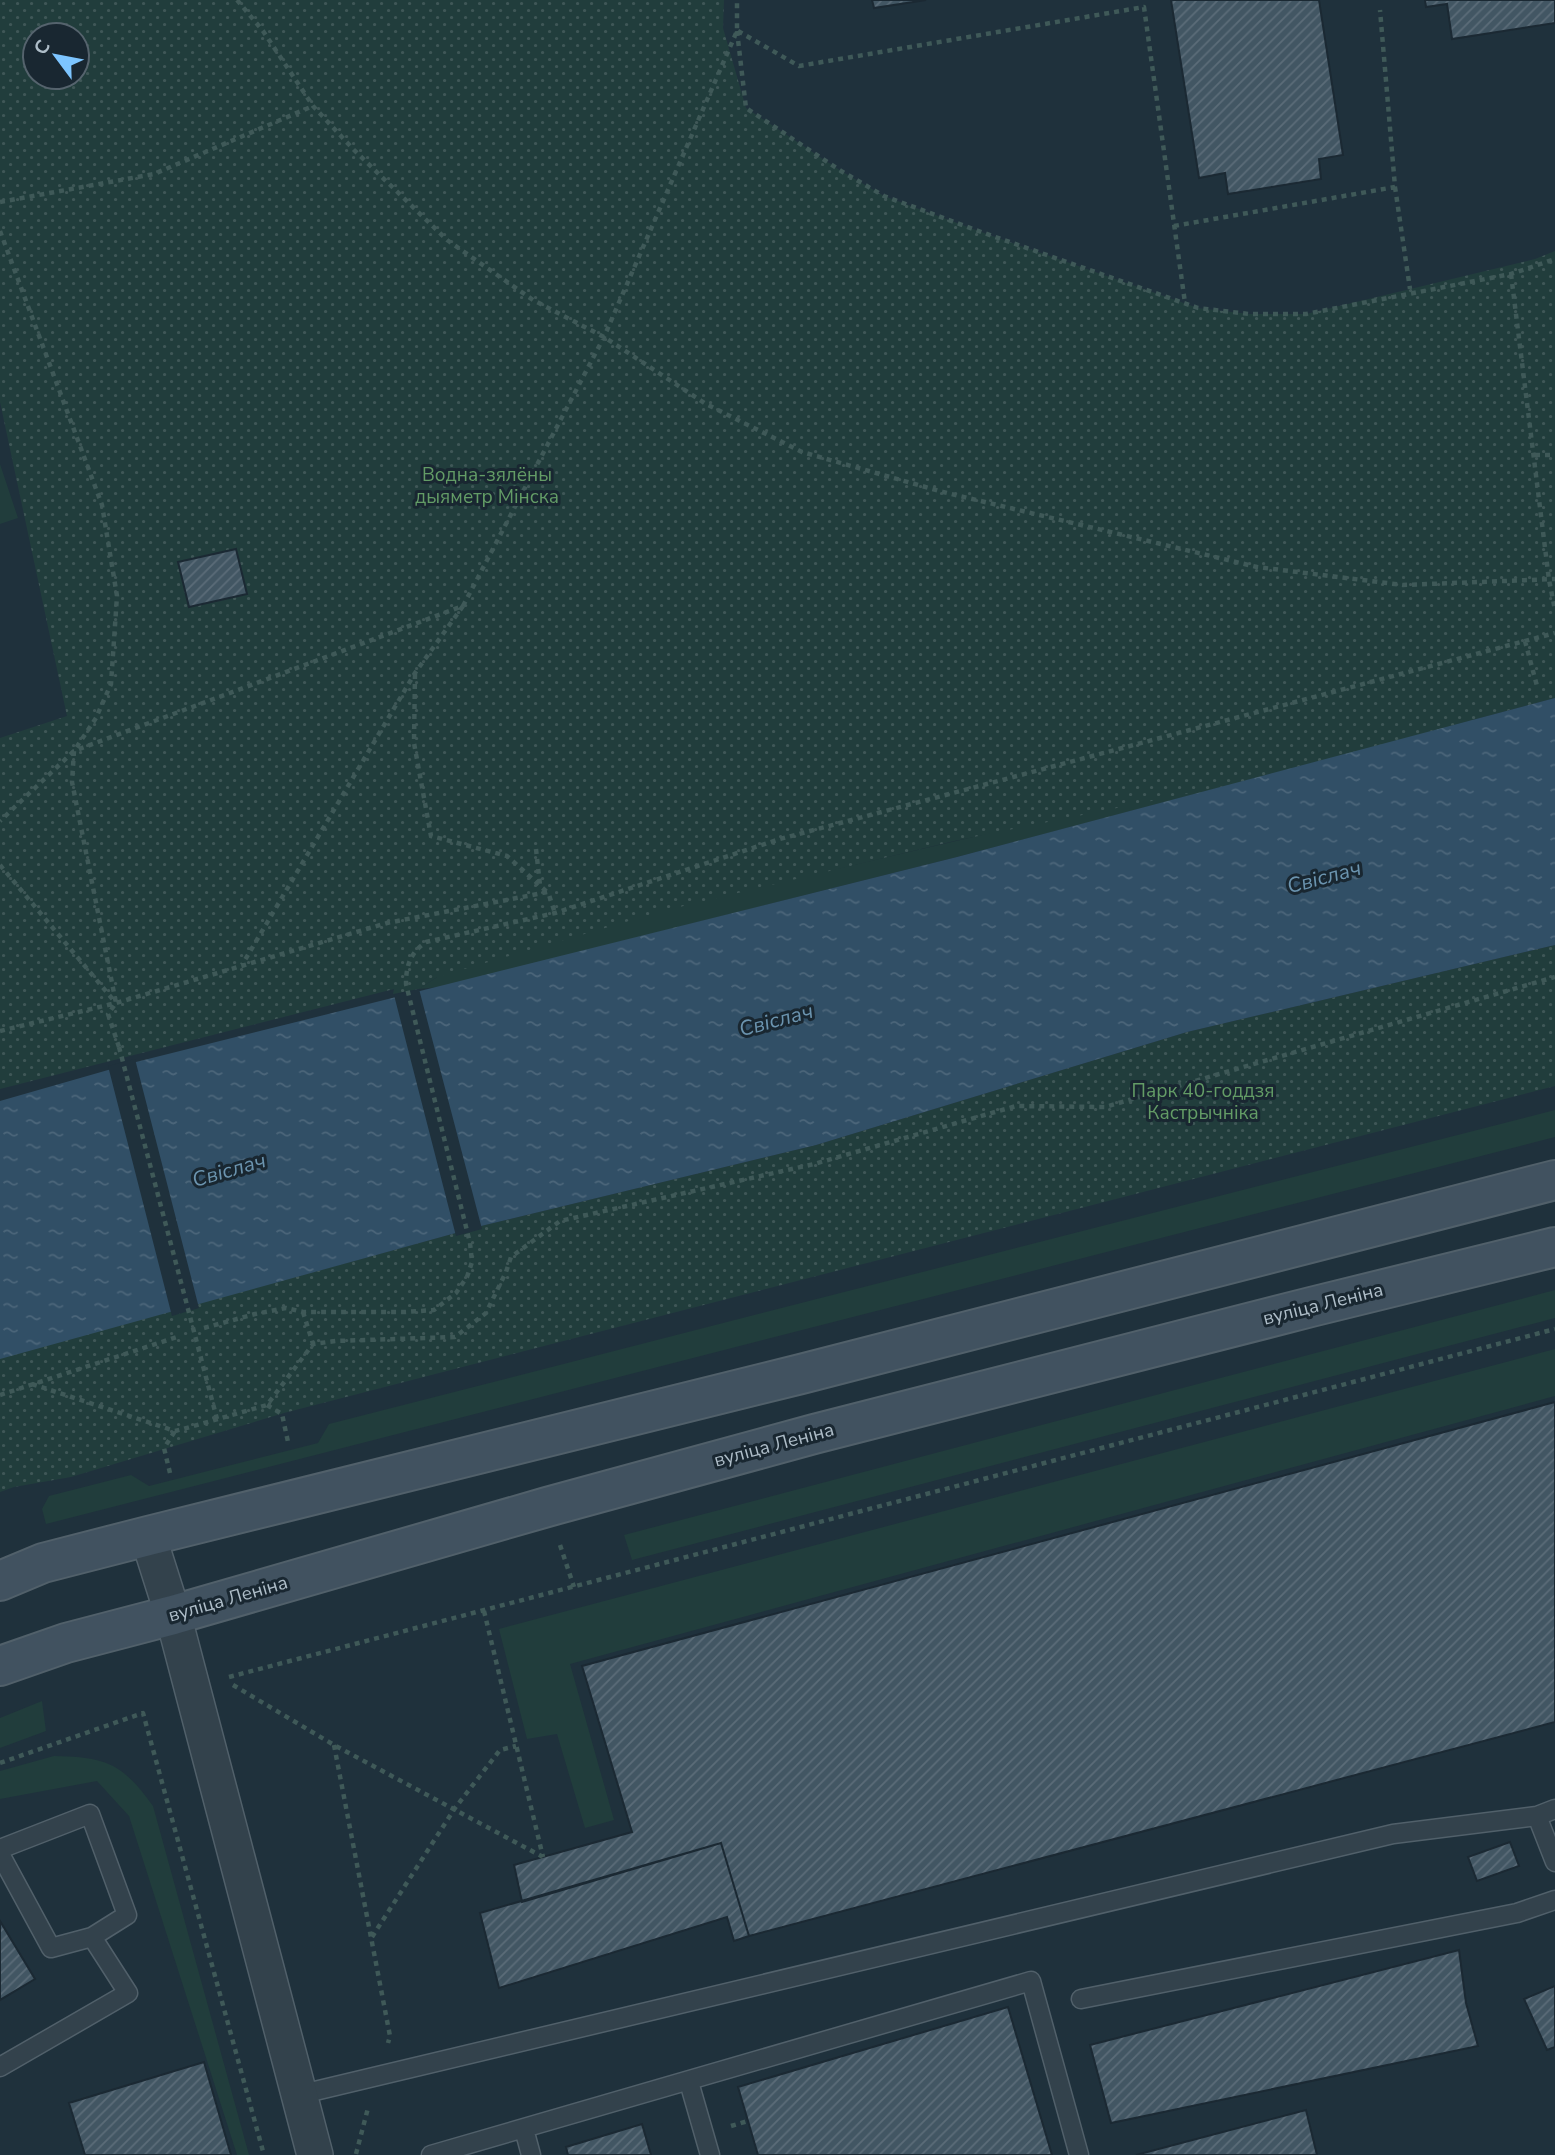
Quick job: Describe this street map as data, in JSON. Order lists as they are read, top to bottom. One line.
{"streets":{"main road":["вуліца Леніна"]},"water":["Свіслач"],"parks":["Водна-зялёны дыяметр Мінска","Парк 40-годдзя Кастрычніка"],"north":"top left"}
